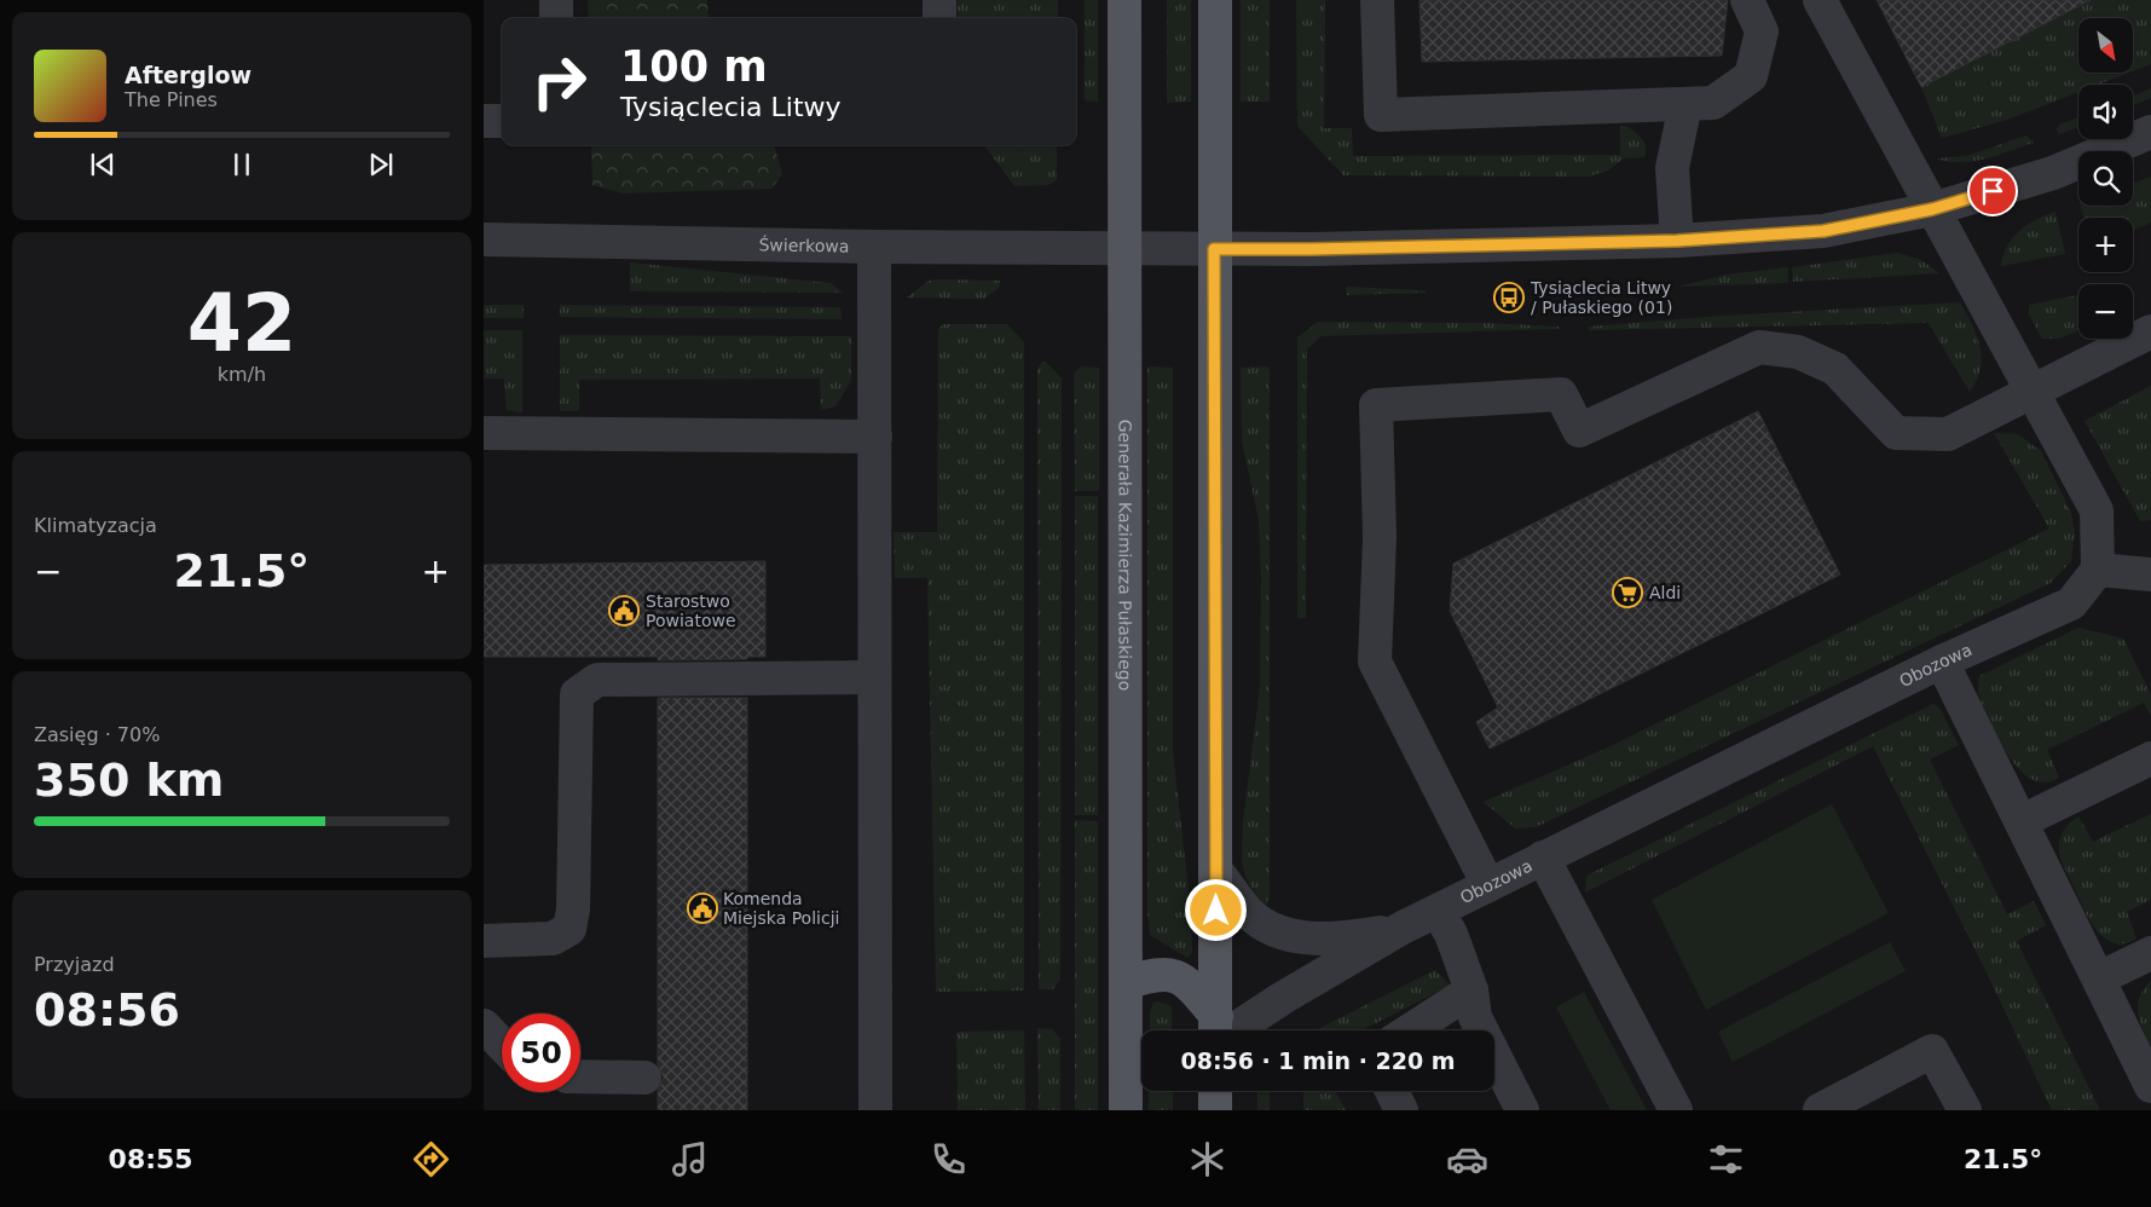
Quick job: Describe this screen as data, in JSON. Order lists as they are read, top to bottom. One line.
{"streets":{"main road":["Generała Kazimierza Pułaskiego"],"street":["Świerkowa","Obozowa"]},"crossings":[["Świerkowa","Generała Kazimierza Pułaskiego"]],"places":{"bus stop":["Tysiąclecia Litwy / Pułaskiego (01)"],"supermarket":["Aldi"],"public building":["Starostwo Powiatowe","Komenda Miejska Policji"]},"north":"bottom right","page":{"map_buttons":["+","−"],"turn":["100 m","Tysiąclecia Litwy"],"song":["Afterglow","The Pines"],"tile":[["42","km/h"],"Klimatyzacja",["Zasięg · 70%","350 km"],["Przyjazd","08:56"]],"heat":["−","21.5°","+"],"limit":"50","trip":"08:56 · 1 min · 220 m","tabs":["08:55","21.5°"]}}
